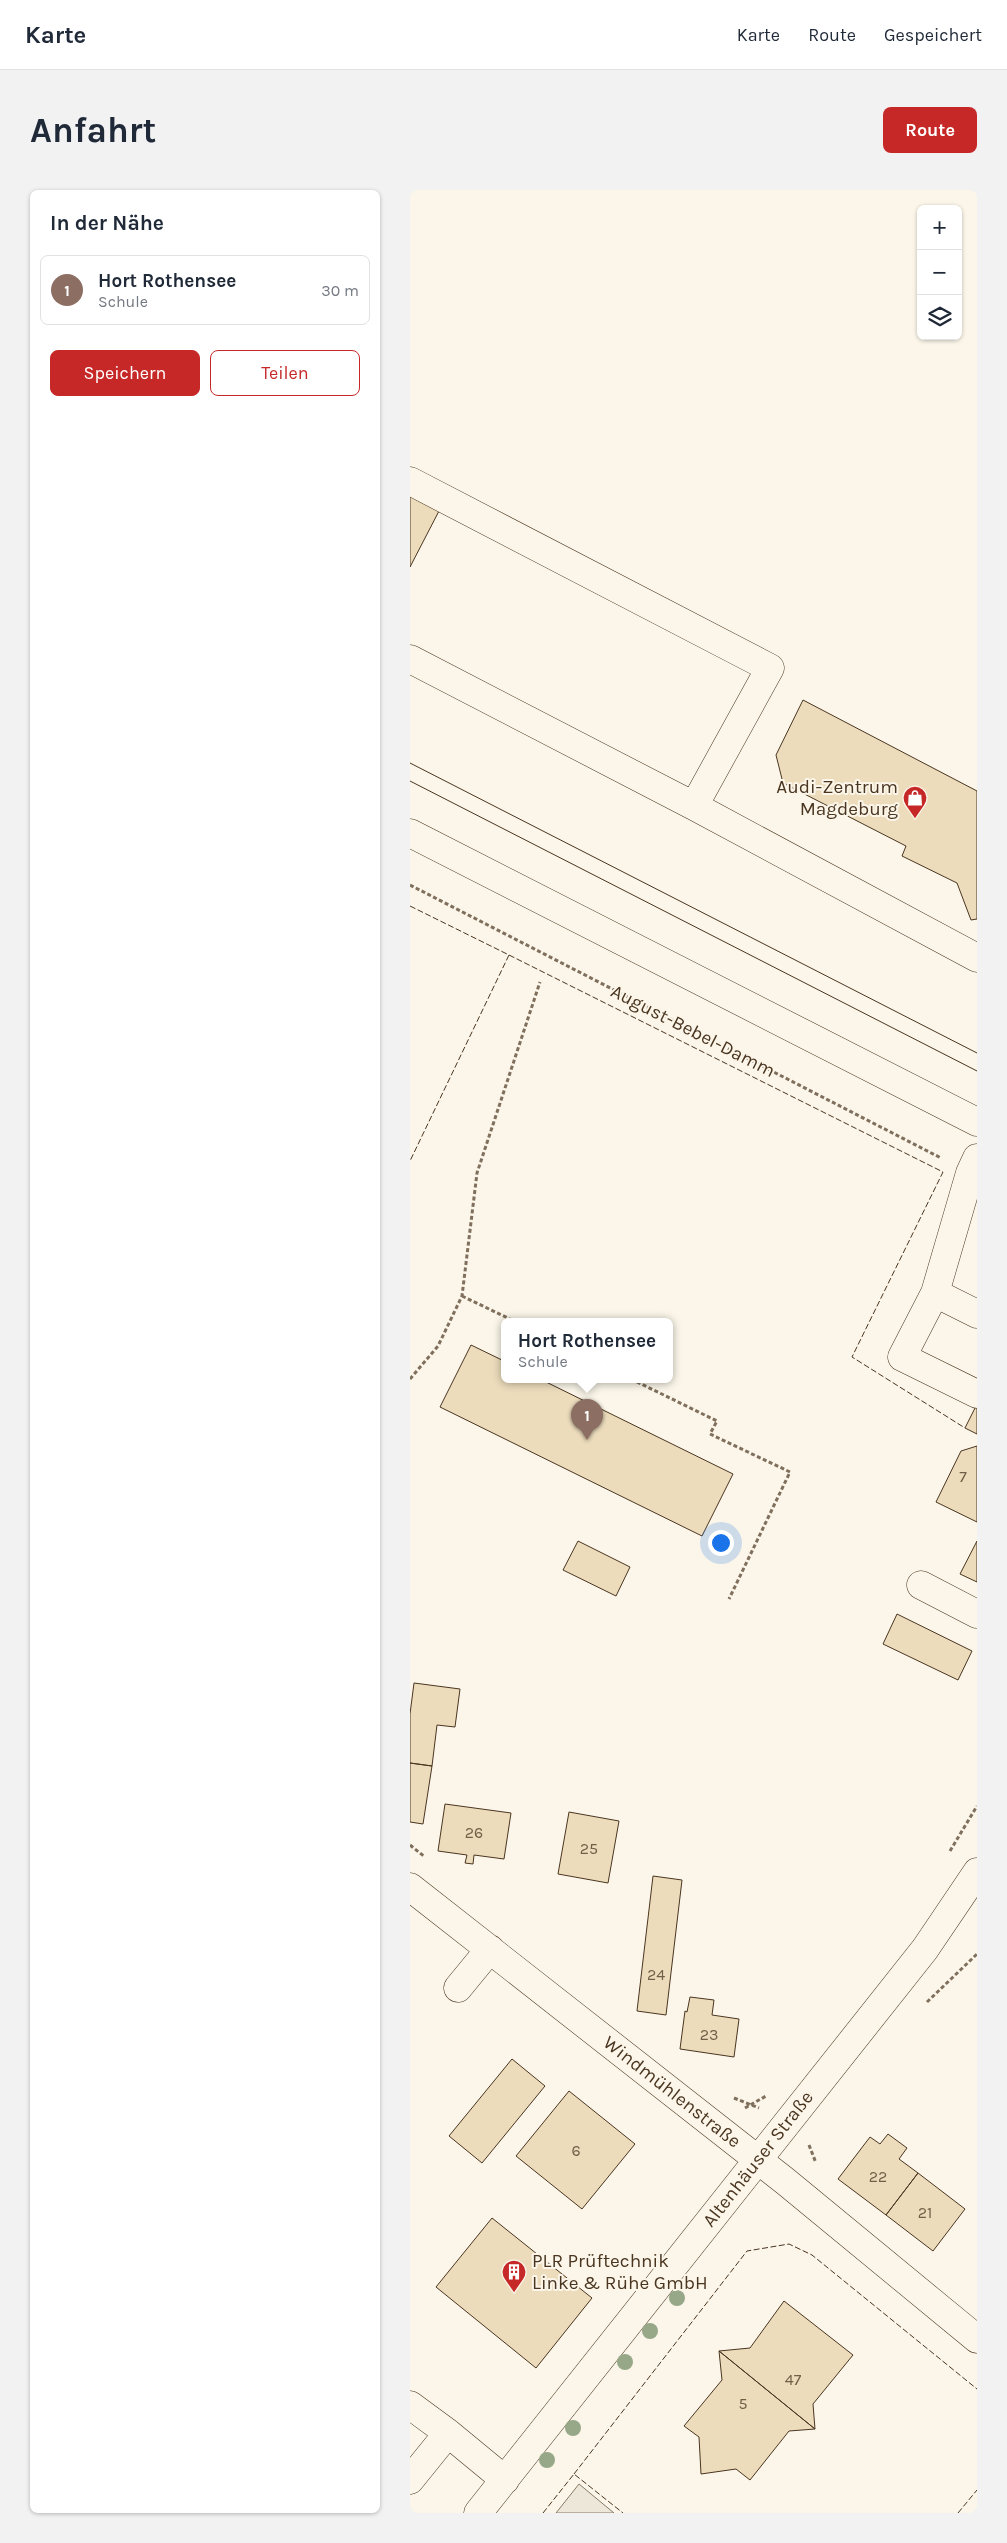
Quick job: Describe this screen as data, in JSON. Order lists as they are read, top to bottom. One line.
{"streets":{"street":["Windmühlenstraße","Altenhäuser Straße"],"path":["August-Bebel-Damm"]},"crossings":[["Windmühlenstraße","Altenhäuser Straße"]],"places":{"shop":["Audi-Zentrum Magdeburg"],"building":["PLR Prüftechnik Linke & Rühe GmbH"]},"house_numbers":["7","26","25","24","23","6","22","21","47","5"],"page":{"header":"Karte","nav":["Karte","Route","Gespeichert"],"buttons":["Route",["Speichern","Teilen"]],"title":"Anfahrt","heading":"In der Nähe","map_buttons":["+","−"],"list":[{"mark":"1","name":"Hort Rothensee","note":"Schule","value":"30 m"}],"popup":["Hort Rothensee","Schule"],"pins":"1"}}
